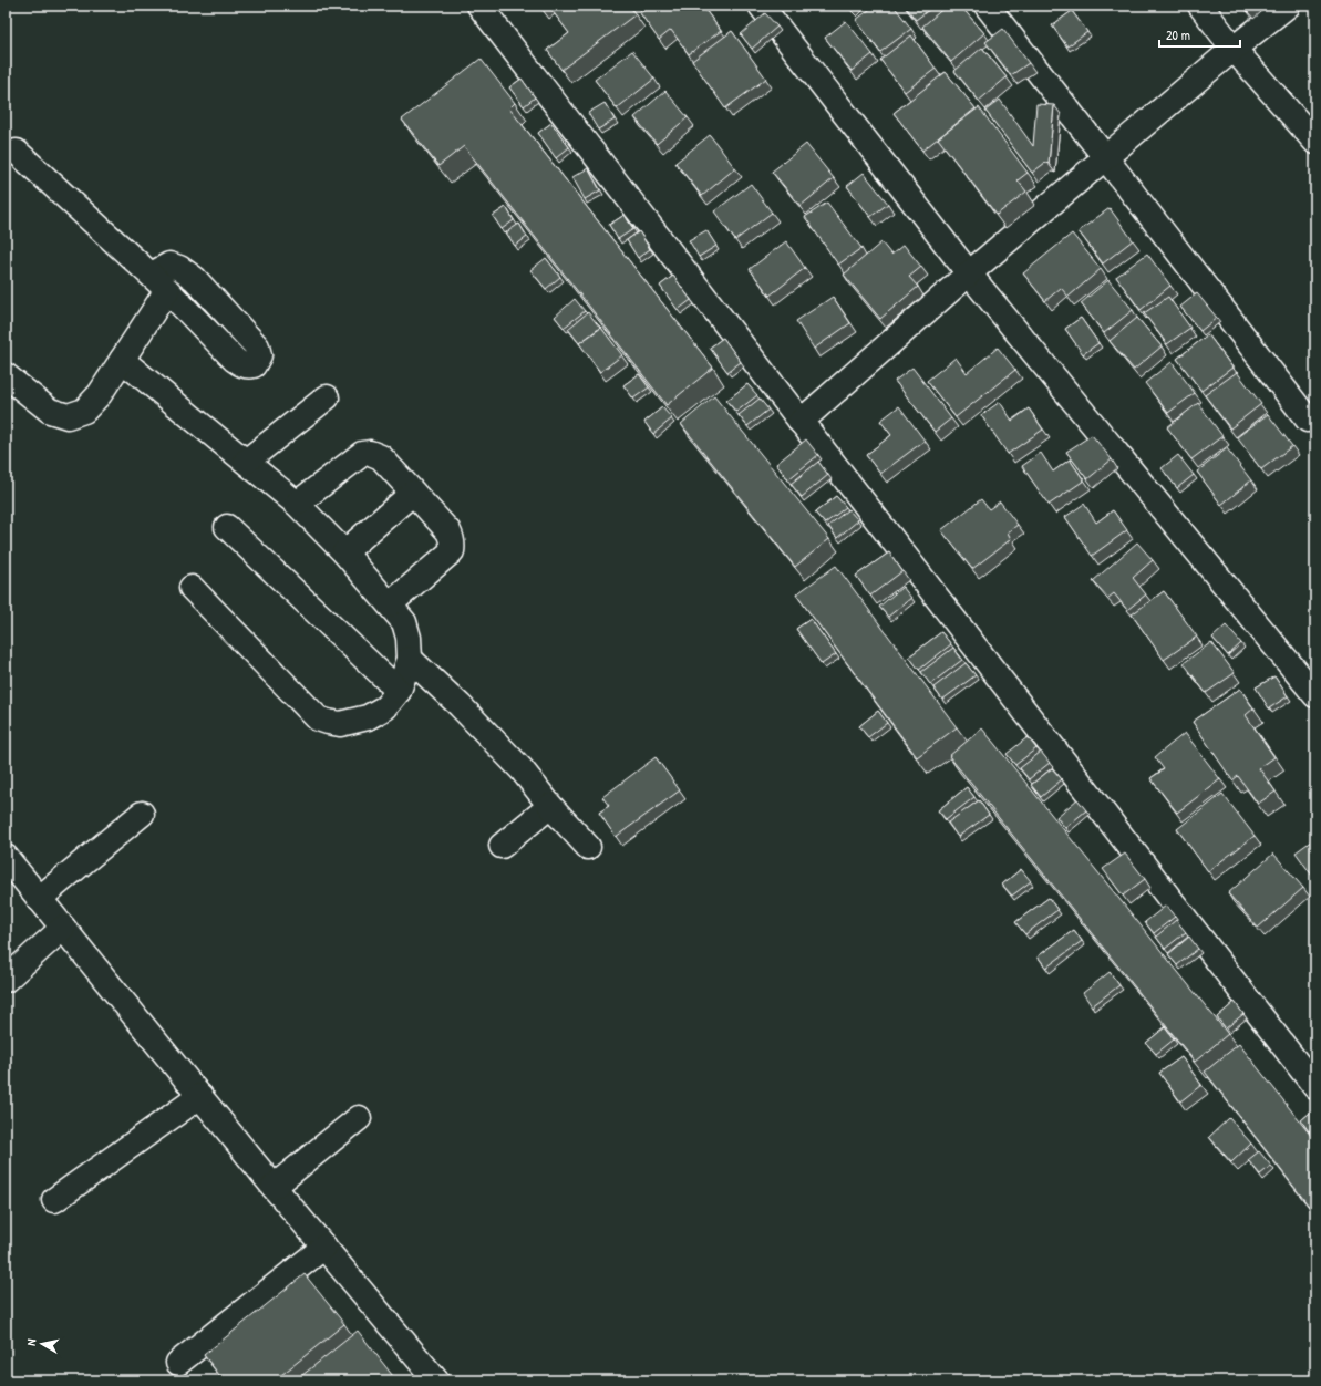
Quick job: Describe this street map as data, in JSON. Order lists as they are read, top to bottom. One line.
{"scale_bar":"20 m","north":"left"}
